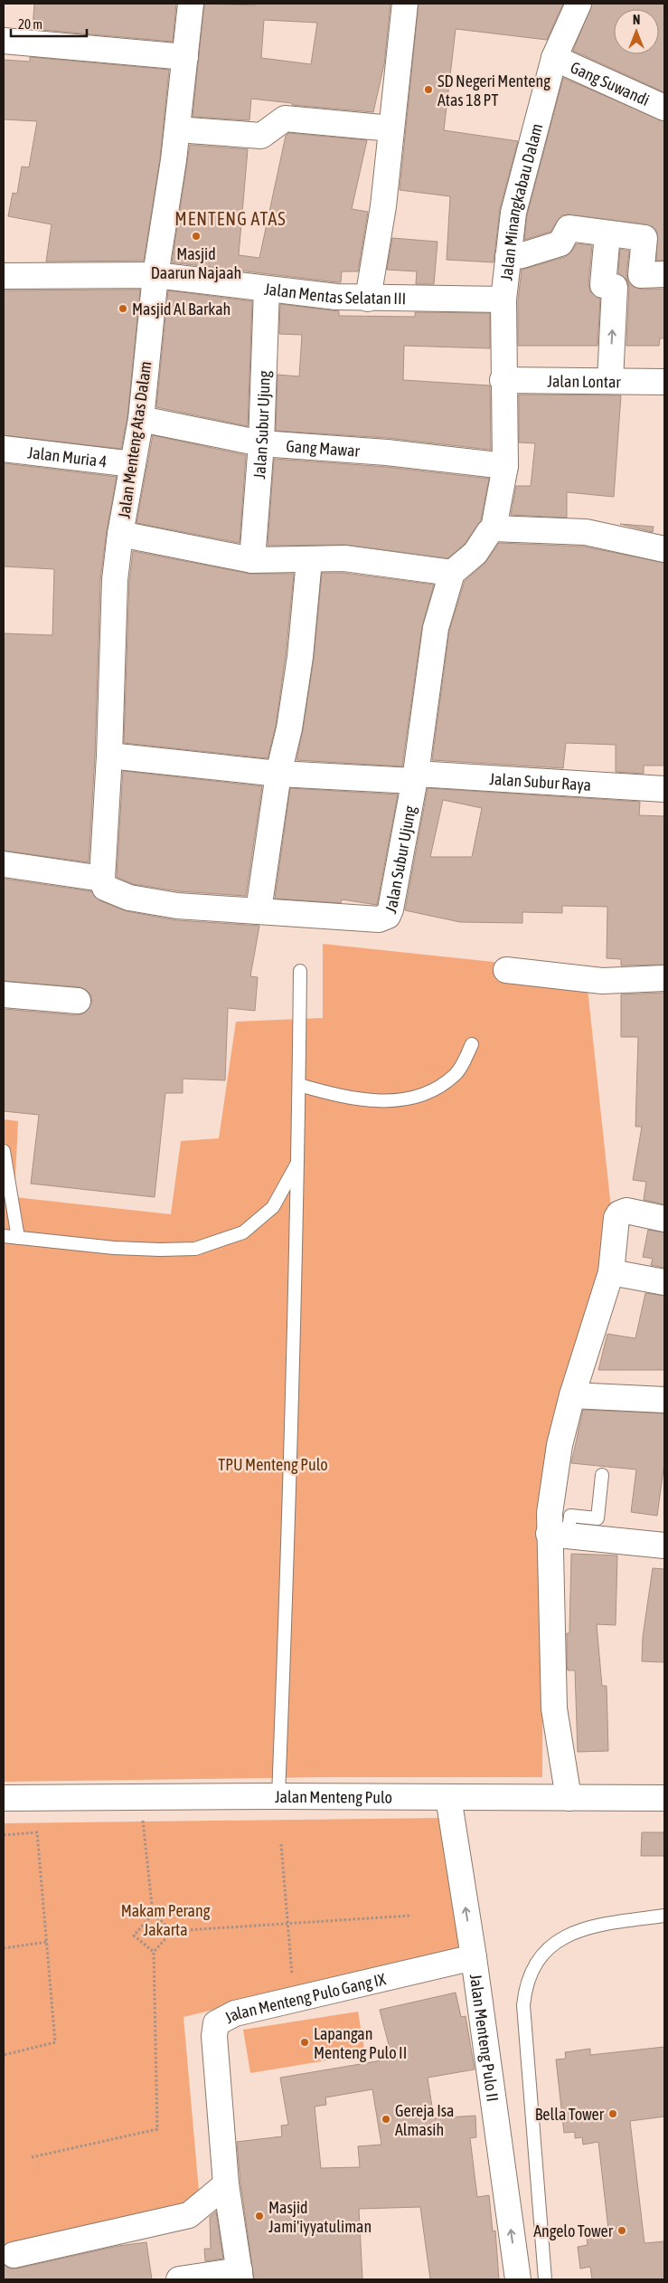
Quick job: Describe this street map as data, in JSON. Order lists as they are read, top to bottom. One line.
{"streets":{"street":["Gang Suwandi","Jalan Minangkabau Dalam","Jalan Mentas Selatan III","Jalan Lontar","Jalan Subur Ujung","Jalan Menteng Atas Dalam","Gang Mawar","Jalan Muria 4","Jalan Subur Raya","Jalan Menteng Pulo","Jalan Menteng Pulo Gang IX","Jalan Menteng Pulo II"]},"crossings":[["Gang Suwandi","Jalan Minangkabau Dalam"],["Jalan Minangkabau Dalam","Jalan Mentas Selatan III"],["Jalan Minangkabau Dalam","Jalan Lontar"],["Jalan Mentas Selatan III","Jalan Subur Ujung"],["Jalan Mentas Selatan III","Jalan Menteng Atas Dalam"],["Jalan Subur Ujung","Jalan Menteng Atas Dalam"],["Jalan Subur Ujung","Gang Mawar"],["Jalan Subur Ujung","Jalan Subur Raya"],["Jalan Menteng Atas Dalam","Gang Mawar"],["Jalan Menteng Atas Dalam","Jalan Muria 4"],["Jalan Menteng Pulo","Jalan Menteng Pulo II"],["Jalan Menteng Pulo Gang IX","Jalan Menteng Pulo II"]],"one_way":["Jalan Menteng Pulo II"],"districts":["MENTENG ATAS"],"parks":["TPU Menteng Pulo","Makam Perang Jakarta"],"places":["SD Negeri Menteng Atas 18 PT","Masjid Daarun Najaah","Masjid Al Barkah","Lapangan Menteng Pulo II","Bella Tower","Gereja Isa Almasih","Masjid Jami'iyyatuliman","Angelo Tower"],"scale_bar":"20 m","north":"top"}
